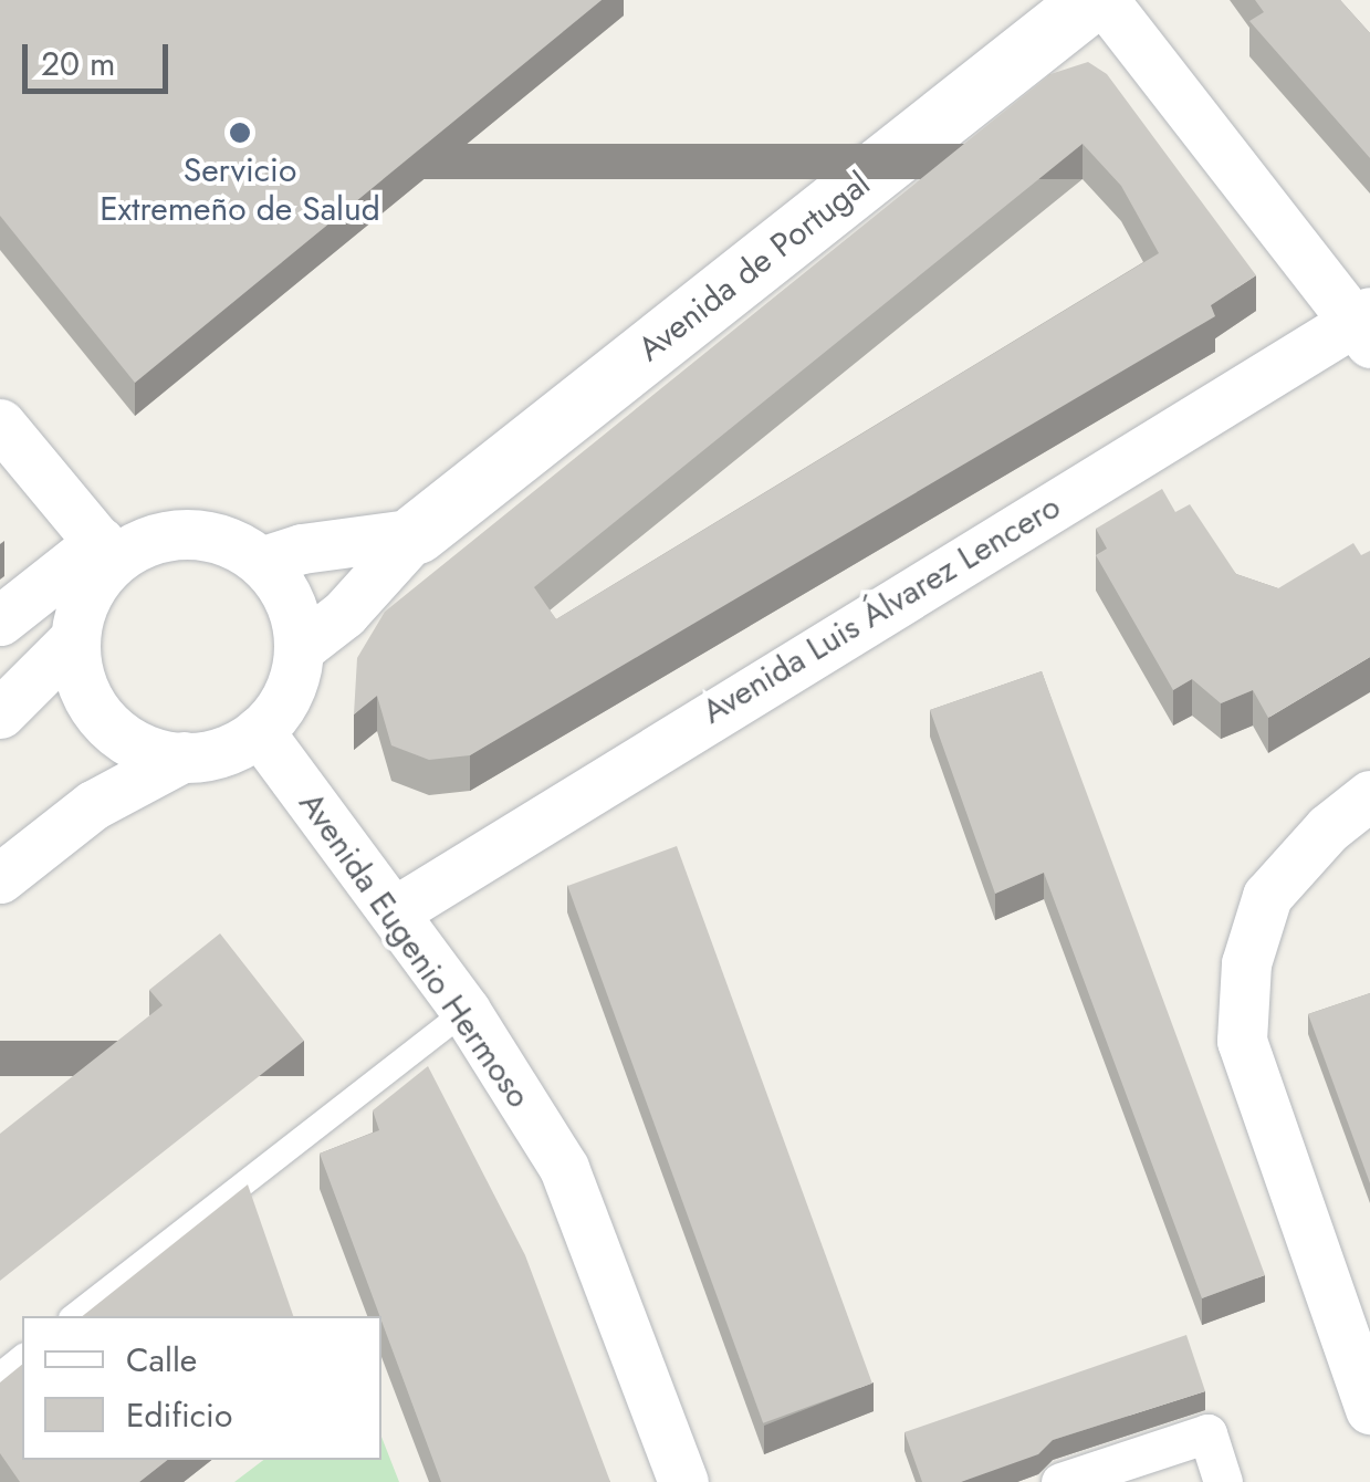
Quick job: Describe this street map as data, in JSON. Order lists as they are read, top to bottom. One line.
{"streets":{"street":["Avenida de Portugal","Avenida Luis Álvarez Lencero","Avenida Eugenio Hermoso"]},"crossings":[["Avenida de Portugal","Avenida Eugenio Hermoso"],["Avenida Luis Álvarez Lencero","Avenida Eugenio Hermoso"]],"places":["Servicio Extremeño de Salud"],"legend":["Calle","Edificio"],"scale_bar":"20 m"}
